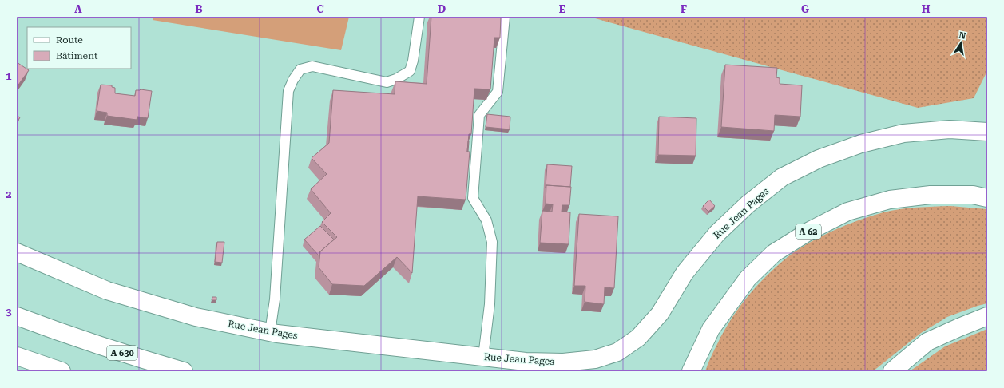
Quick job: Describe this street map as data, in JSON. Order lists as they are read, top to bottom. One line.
{"streets":{"main road":["Rue Jean Pages","A 62","A 630"]},"legend":["Route","Bâtiment"],"north":"top","grid":{"columns":["A","B","C","D","E","F","G","H"],"rows":["1","2","3"]}}
